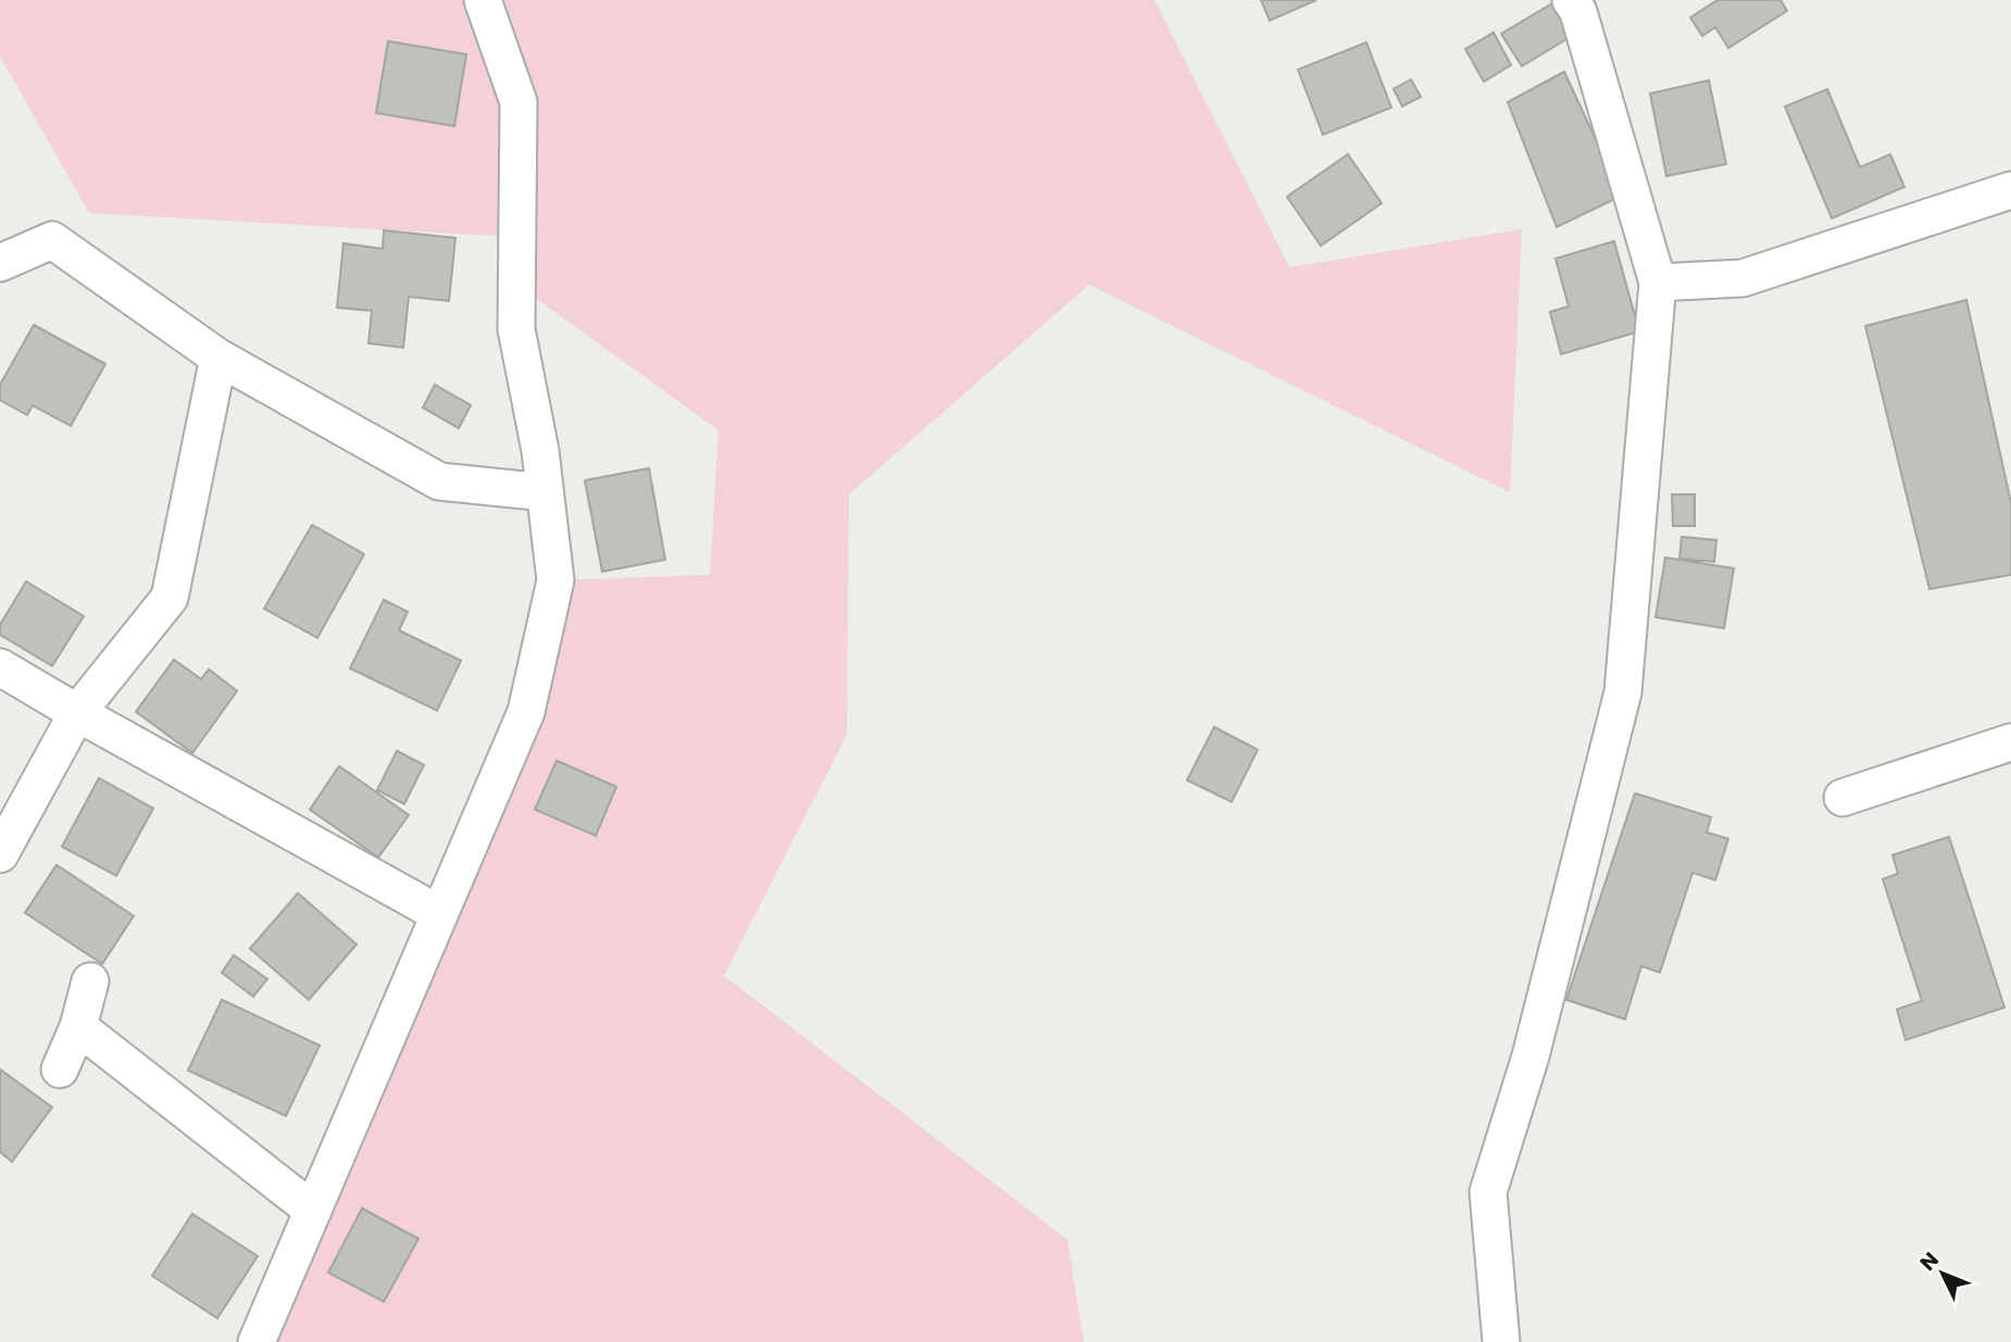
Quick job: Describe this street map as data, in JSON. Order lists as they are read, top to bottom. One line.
{"north":"top left"}
